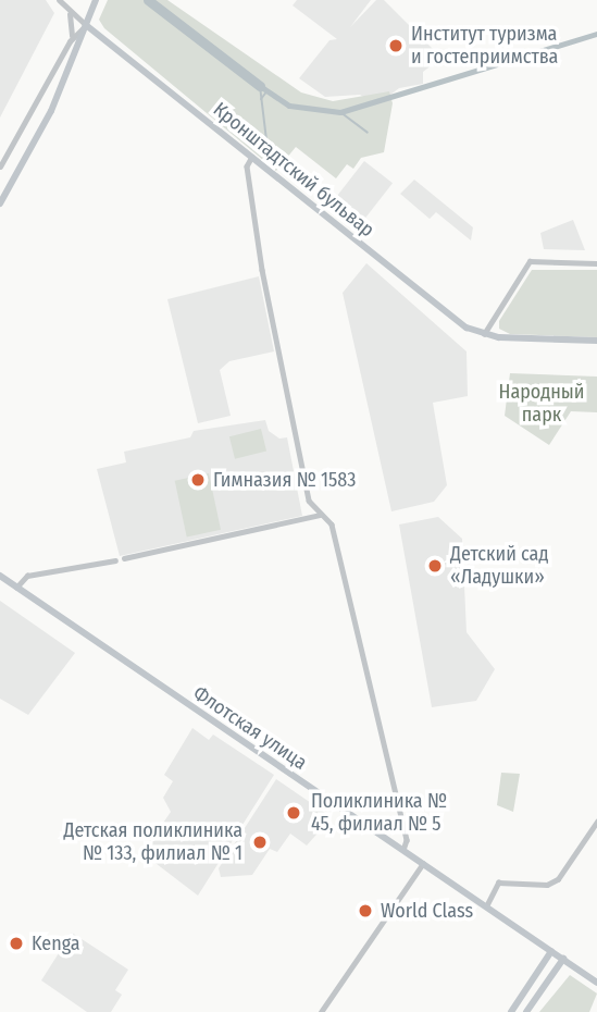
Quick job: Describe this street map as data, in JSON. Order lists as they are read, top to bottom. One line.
{"streets":{"main road":["Кронштадтский бульвар","Флотская улица"]},"parks":["Народный парк"],"places":["Институт туризма и гостеприимства","Гимназия № 1583","Детский сад «Ладушки»","Поликлиника № 45, филиал № 5","Детская поликлиника № 133, филиал № 1","World Class","Kenga"]}
